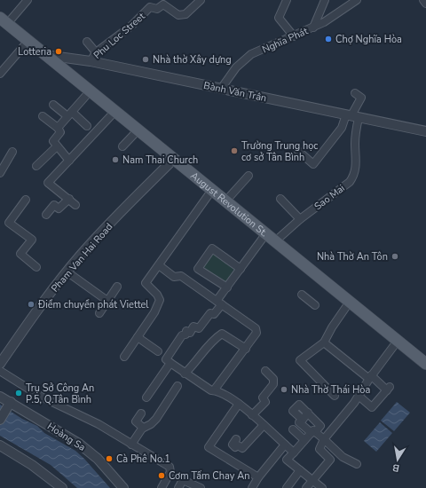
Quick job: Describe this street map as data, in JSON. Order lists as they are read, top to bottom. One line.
{"streets":{"main road":["August Revolution St."],"street":["Phu Loc Street","Nghĩa Phát","Bành Văn Trân","Sao Mai","Pham Van Hai Road","Hoàng Sa"]},"crossings":[["Phu Loc Street","Bành Văn Trân"],["Nghĩa Phát","Bành Văn Trân"],["Bành Văn Trân","Sao Mai"],["Bành Văn Trân","August Revolution St."],["Sao Mai","August Revolution St."],["August Revolution St.","Pham Van Hai Road"]],"places":["Chợ Nghĩa Hòa","Lotteria","Nhà thờ Xây dựng","Trường Trung học cơ sở Tân Bình","Nam Thai Church","Nhà Thờ An Tôn","Điểm chuyển phát Viettel","Nhà Thờ Thái Hòa","Trụ Sở Công An P.5, Q.Tân Bình","Cà Phê No.1","Cơm Tấm Chay An"],"north":"bottom"}
